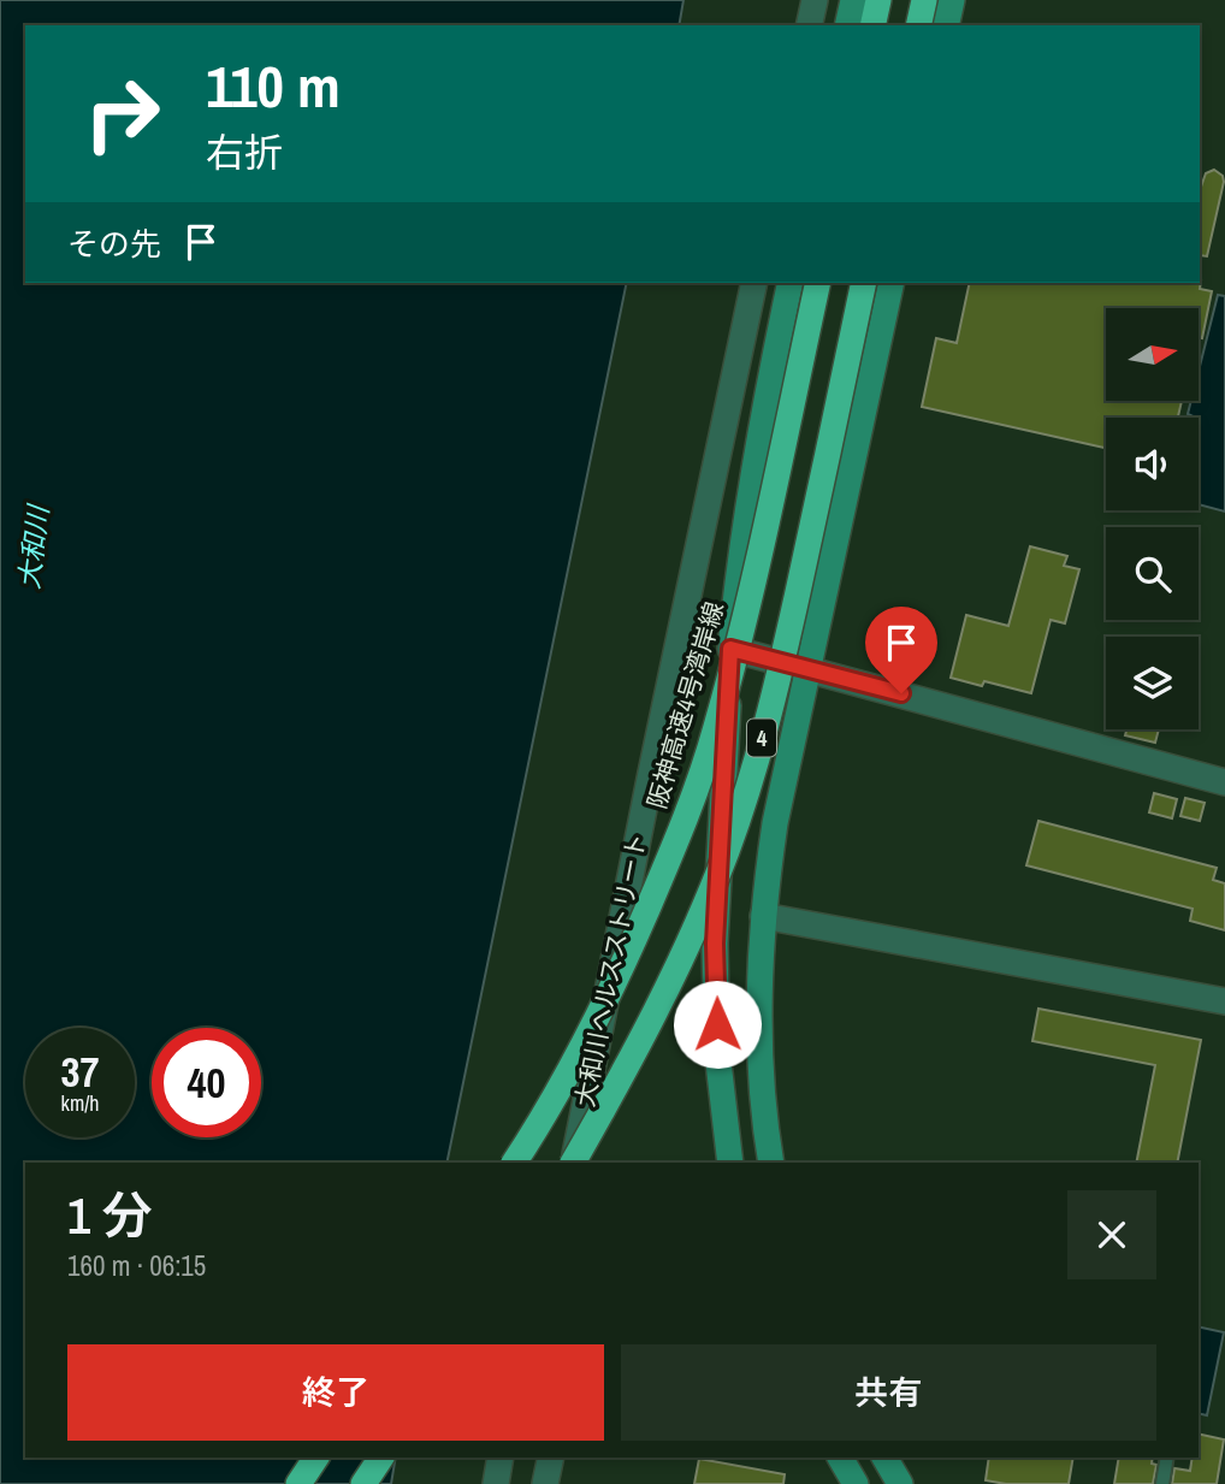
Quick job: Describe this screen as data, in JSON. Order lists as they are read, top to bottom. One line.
{"streets":{"highway":["阪神高速4号湾岸線","4"],"street":["大和川ヘルスストリート"]},"water":["大和川"],"north":"right","page":{"turn":["110 m","右折"],"then":"その先","speed":"37 km/h","limit":"40","heading":["1 分","160 m · 06:15"],"buttons":["終了","共有"]}}
